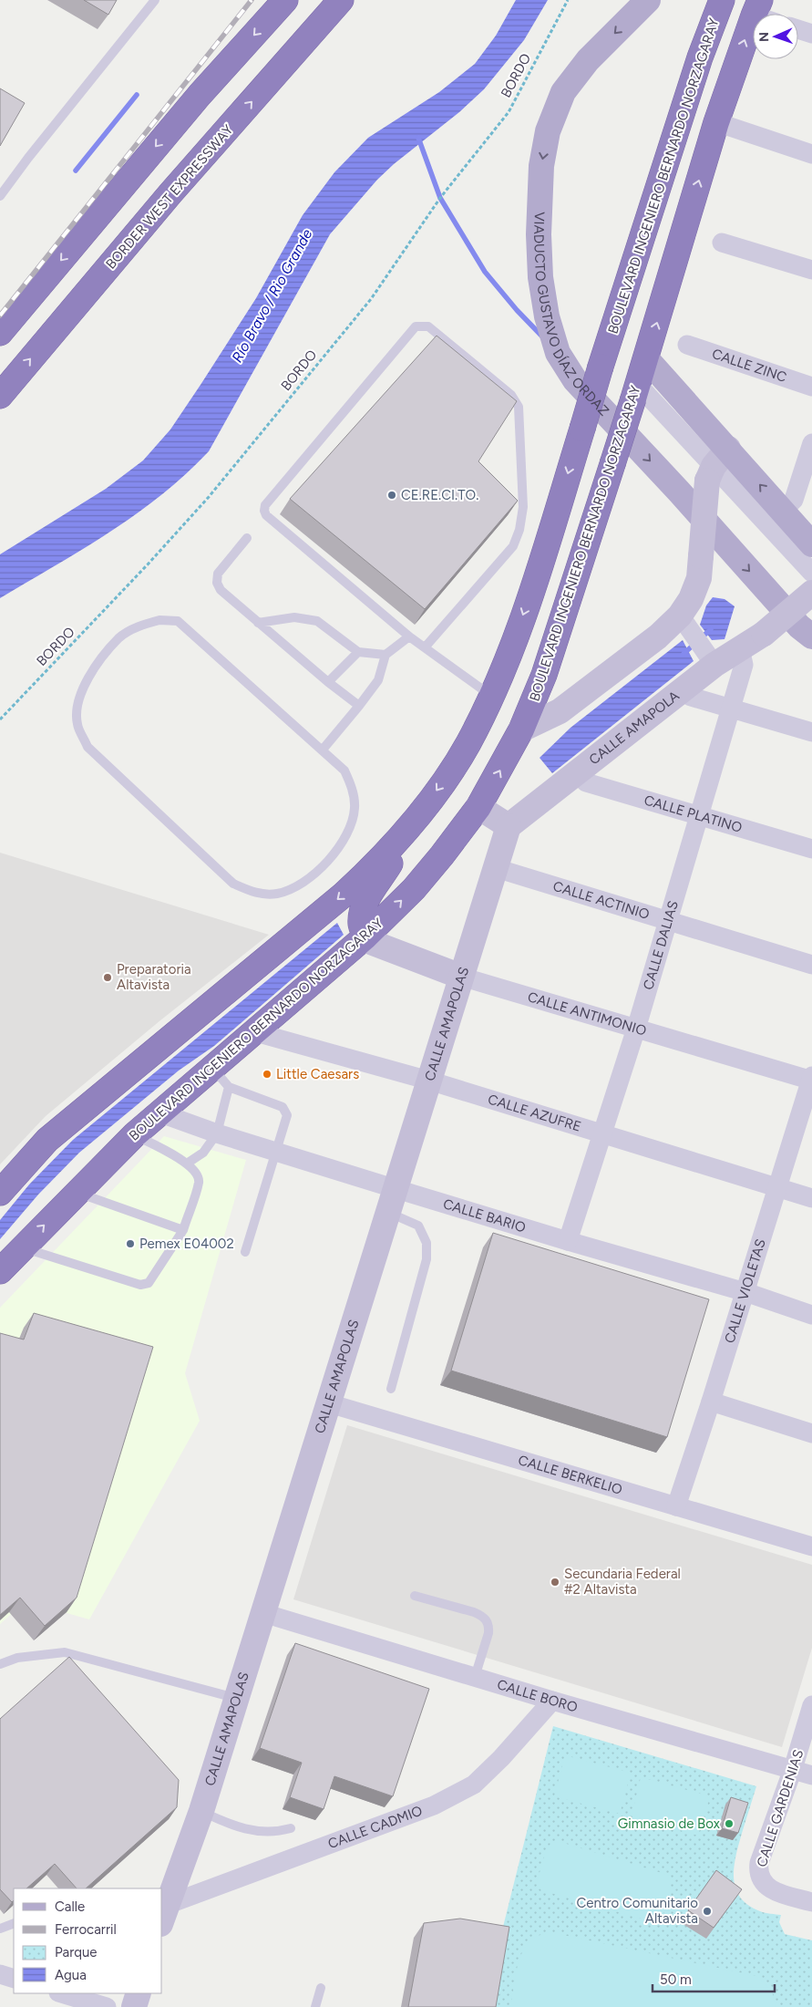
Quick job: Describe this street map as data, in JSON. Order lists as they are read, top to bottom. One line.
{"streets":{"highway":["BOULEVARD INGENIERO BERNARDO NORZAGARAY","BORDER WEST EXPRESSWAY"],"main road":["VIADUCTO GUSTAVO DÍAZ ORDAZ"],"street":["CALLE ZINC","CALLE AMAPOLA","CALLE PLATINO","CALLE ACTINIO","CALLE DALIAS","CALLE ANTIMONIO","CALLE AMAPOLAS","CALLE AZUFRE","CALLE BARIO","CALLE VIOLETAS","CALLE BERKELIO","CALLE BORO","CALLE GARDENIAS","CALLE CADMIO"],"path":["BORDO"]},"crossings":[["BOULEVARD INGENIERO BERNARDO NORZAGARAY","CALLE ANTIMONIO"],["BOULEVARD INGENIERO BERNARDO NORZAGARAY","CALLE AZUFRE"],["BOULEVARD INGENIERO BERNARDO NORZAGARAY","CALLE BARIO"],["CALLE AMAPOLA","CALLE PLATINO"],["CALLE AMAPOLA","CALLE DALIAS"],["CALLE AMAPOLA","CALLE AMAPOLAS"],["CALLE PLATINO","CALLE DALIAS"],["CALLE ACTINIO","CALLE DALIAS"],["CALLE ACTINIO","CALLE AMAPOLAS"],["CALLE DALIAS","CALLE ANTIMONIO"],["CALLE DALIAS","CALLE AZUFRE"],["CALLE DALIAS","CALLE BARIO"],["CALLE ANTIMONIO","CALLE AMAPOLAS"],["CALLE ANTIMONIO","CALLE VIOLETAS"],["CALLE AMAPOLAS","CALLE AZUFRE"],["CALLE AMAPOLAS","CALLE BARIO"],["CALLE AMAPOLAS","CALLE BERKELIO"],["CALLE AMAPOLAS","CALLE BORO"],["CALLE AMAPOLAS","CALLE CADMIO"],["CALLE AZUFRE","CALLE VIOLETAS"],["CALLE BARIO","CALLE VIOLETAS"],["CALLE VIOLETAS","CALLE BERKELIO"],["CALLE BORO","CALLE GARDENIAS"],["CALLE BORO","CALLE CADMIO"]],"one_way":["VIADUCTO GUSTAVO DÍAZ ORDAZ"],"water":["Río Bravo / Rio Grande"],"places":["CE.RE.CI.TO.","Preparatoria Altavista","Little Caesars","Pemex E04002","Secundaria Federal #2 Altavista","Gimnasio de Box","Centro Comunitario Altavista"],"legend":["Calle","Ferrocarril","Parque","Agua"],"scale_bar":"50 m","north":"left"}
